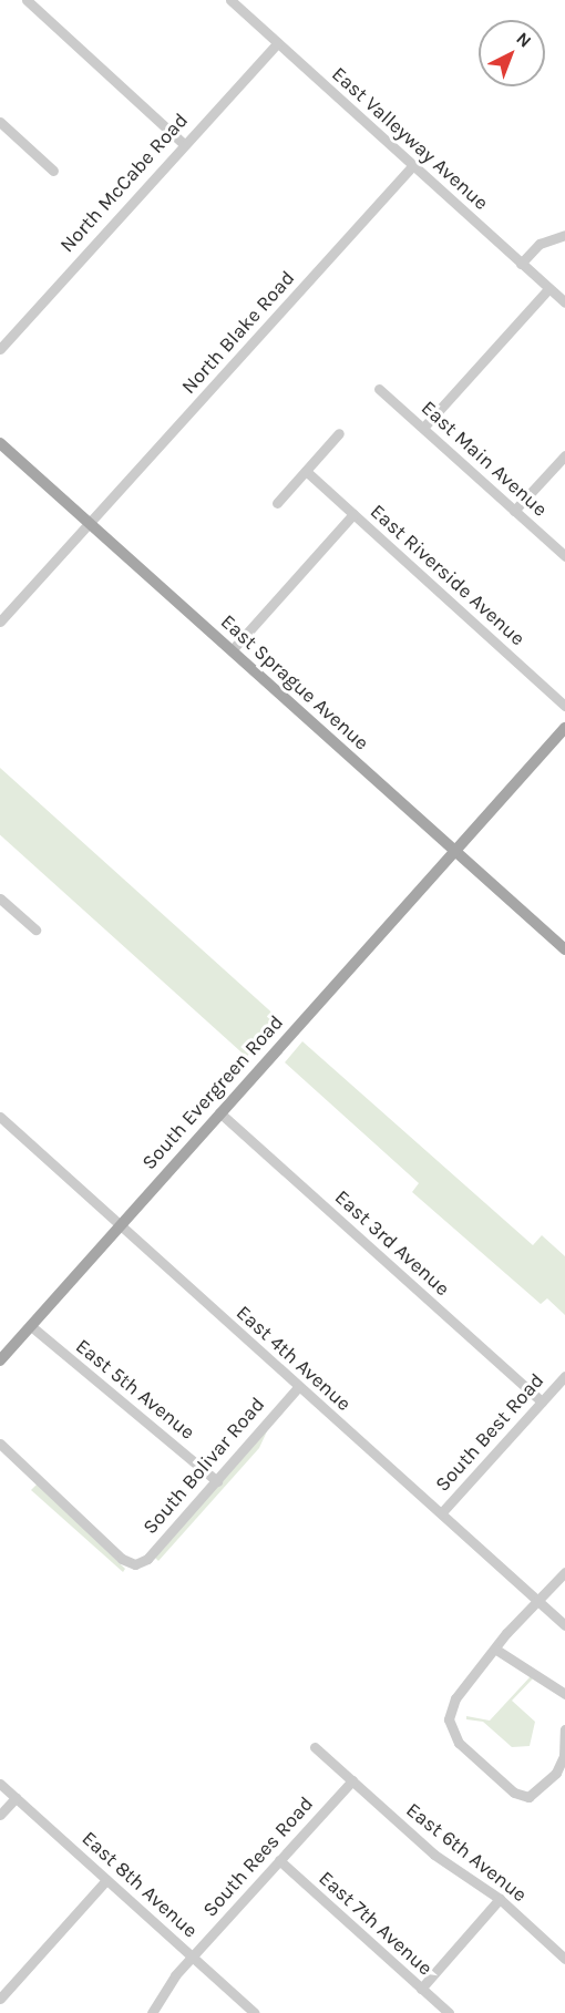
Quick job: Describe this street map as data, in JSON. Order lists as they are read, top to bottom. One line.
{"streets":{"main road":["East Sprague Avenue","South Evergreen Road"],"street":["East Valleyway Avenue","North McCabe Road","North Blake Road","East Main Avenue","East Riverside Avenue","East 3rd Avenue","East 4th Avenue","East 5th Avenue","South Best Road","South Bolivar Road","East 6th Avenue","South Rees Road","East 8th Avenue","East 7th Avenue"]},"crossings":[["East Valleyway Avenue","North McCabe Road"],["East Valleyway Avenue","North Blake Road"],["North Blake Road","East Sprague Avenue"],["East Sprague Avenue","South Evergreen Road"],["South Evergreen Road","East 3rd Avenue"],["South Evergreen Road","East 4th Avenue"],["South Evergreen Road","East 5th Avenue"],["East 3rd Avenue","South Best Road"],["East 4th Avenue","South Best Road"],["East 4th Avenue","South Bolivar Road"],["East 5th Avenue","South Bolivar Road"],["East 6th Avenue","South Rees Road"],["South Rees Road","East 8th Avenue"],["South Rees Road","East 7th Avenue"]],"north":"top right"}
